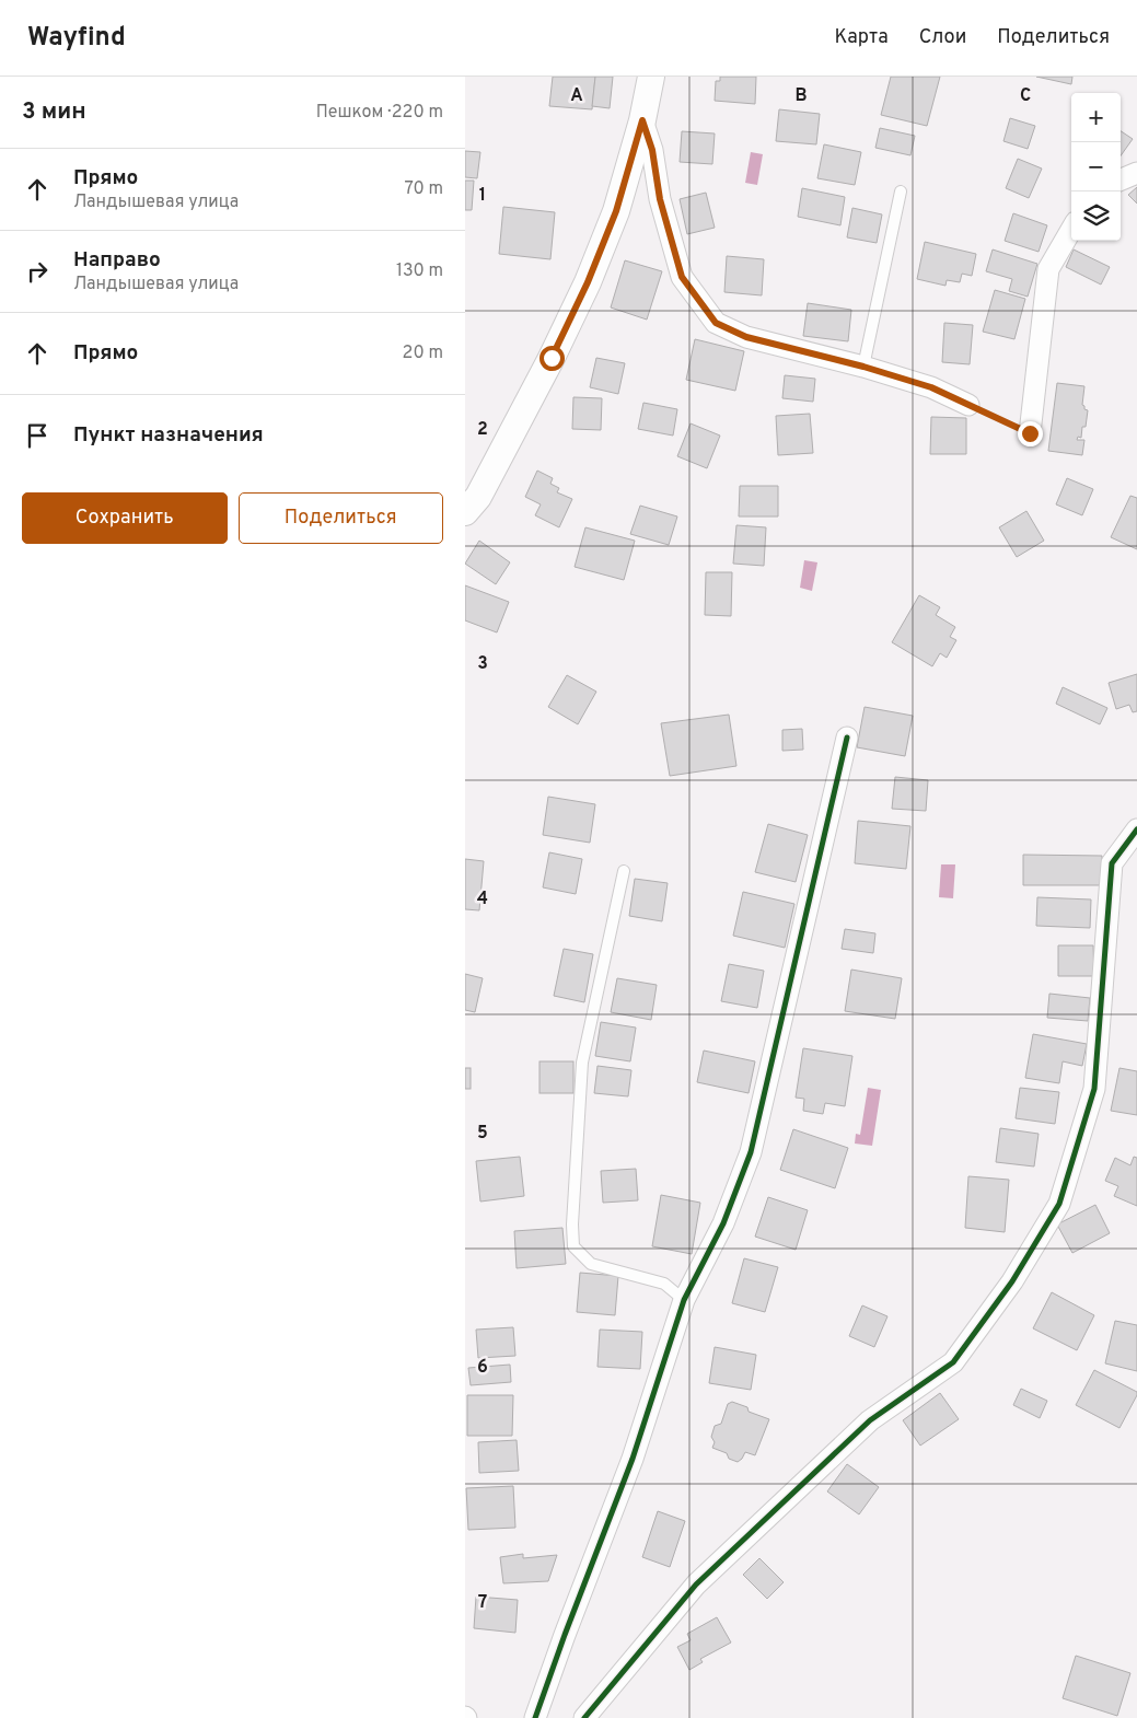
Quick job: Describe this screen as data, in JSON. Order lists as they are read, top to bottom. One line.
{"page":{"header":"Wayfind","nav":["Карта","Слои","Поделиться"],"heading":["3 мин","Пешком · 220 m"],"map_buttons":["+","−"],"list":[["Прямо","Ландышевая улица","70 m"],["Направо","Ландышевая улица","130 m"],["Прямо","20 m"],"Пункт назначения"],"buttons":["Сохранить","Поделиться"]},"grid":{"columns":["A","B","C"],"rows":["1","2","3","4","5","6","7"]}}
